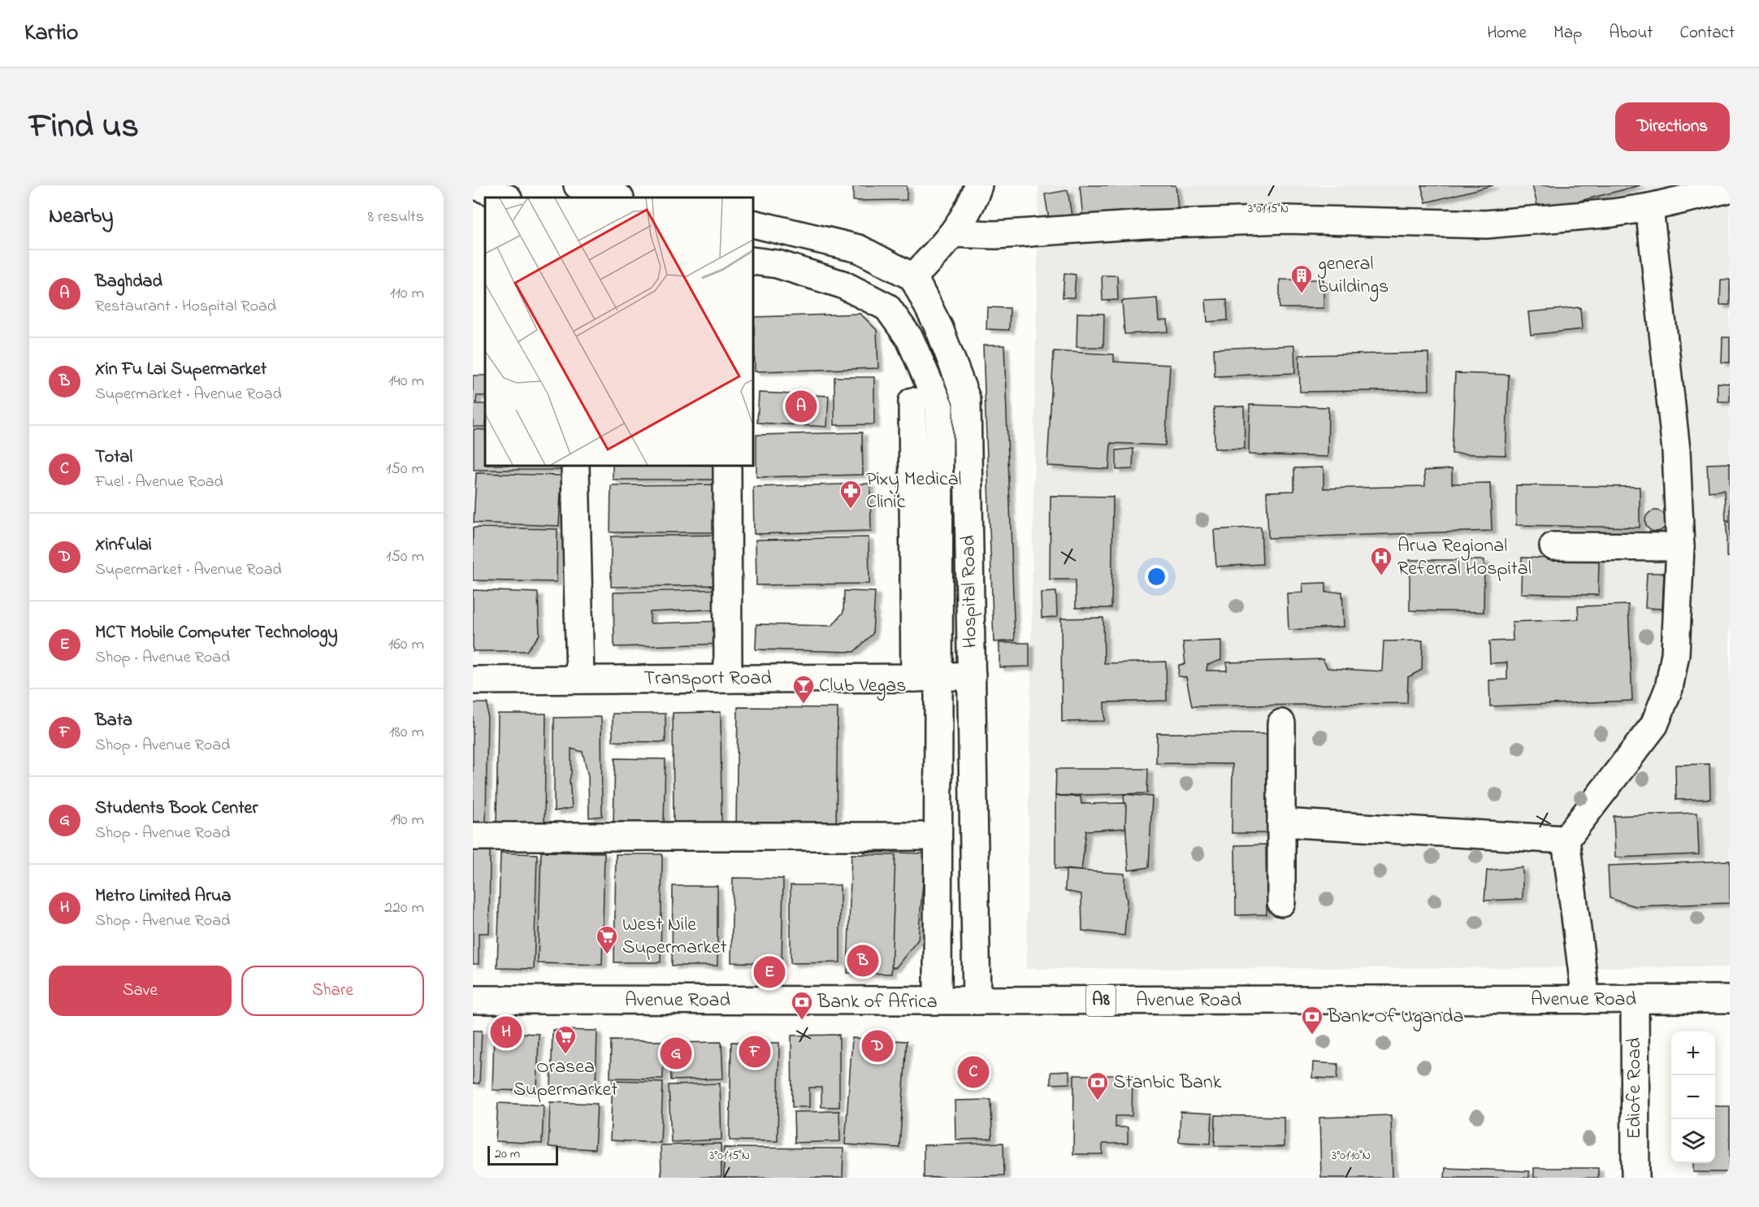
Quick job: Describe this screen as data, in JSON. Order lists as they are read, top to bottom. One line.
{"streets":{"main road":["Hospital Road","Transport Road","Avenue Road","A8","Ediofe Road"]},"crossings":[["Hospital Road","Transport Road"],["Hospital Road","Avenue Road"],["Avenue Road","Ediofe Road"]],"places":{"building":["general buildings"],"pharmacy":["Pixy Medical Clinic"],"hospital":["Arua Regional Referral Hospital"],"bar":["Club Vegas"],"supermarket":["West Nile Supermarket","Orasea Supermarket"],"bank":["Bank of Africa","Bank Of Uganda","Stanbic Bank"]},"scale_bar":"20 m","page":{"header":"Kartio","nav":["Home","Map","About","Contact"],"title":"Find us","buttons":["Directions",["Save","Share"]],"heading":["Nearby","8 results"],"list":[{"mark":"A","name":"Baghdad","note":"Restaurant · Hospital Road","value":"110 m"},{"mark":"B","name":"Xin Fu Lai Supermarket","note":"Supermarket · Avenue Road","value":"140 m"},{"mark":"C","name":"Total","note":"Fuel · Avenue Road","value":"150 m"},{"mark":"D","name":"Xinfulai","note":"Supermarket · Avenue Road","value":"150 m"},{"mark":"E","name":"MCT Mobile Computer Technology","note":"Shop · Avenue Road","value":"160 m"},{"mark":"F","name":"Bata","note":"Shop · Avenue Road","value":"180 m"},{"mark":"G","name":"Students Book Center","note":"Shop · Avenue Road","value":"190 m"},{"mark":"H","name":"Metro Limited Arua","note":"Shop · Avenue Road","value":"220 m"}],"pins":["A","B","E","H","D","F","G","C"],"map_buttons":["+","−"],"scale":"20 m"},"coordinates":["3°01'15\"N","3°01'10\"N"]}
